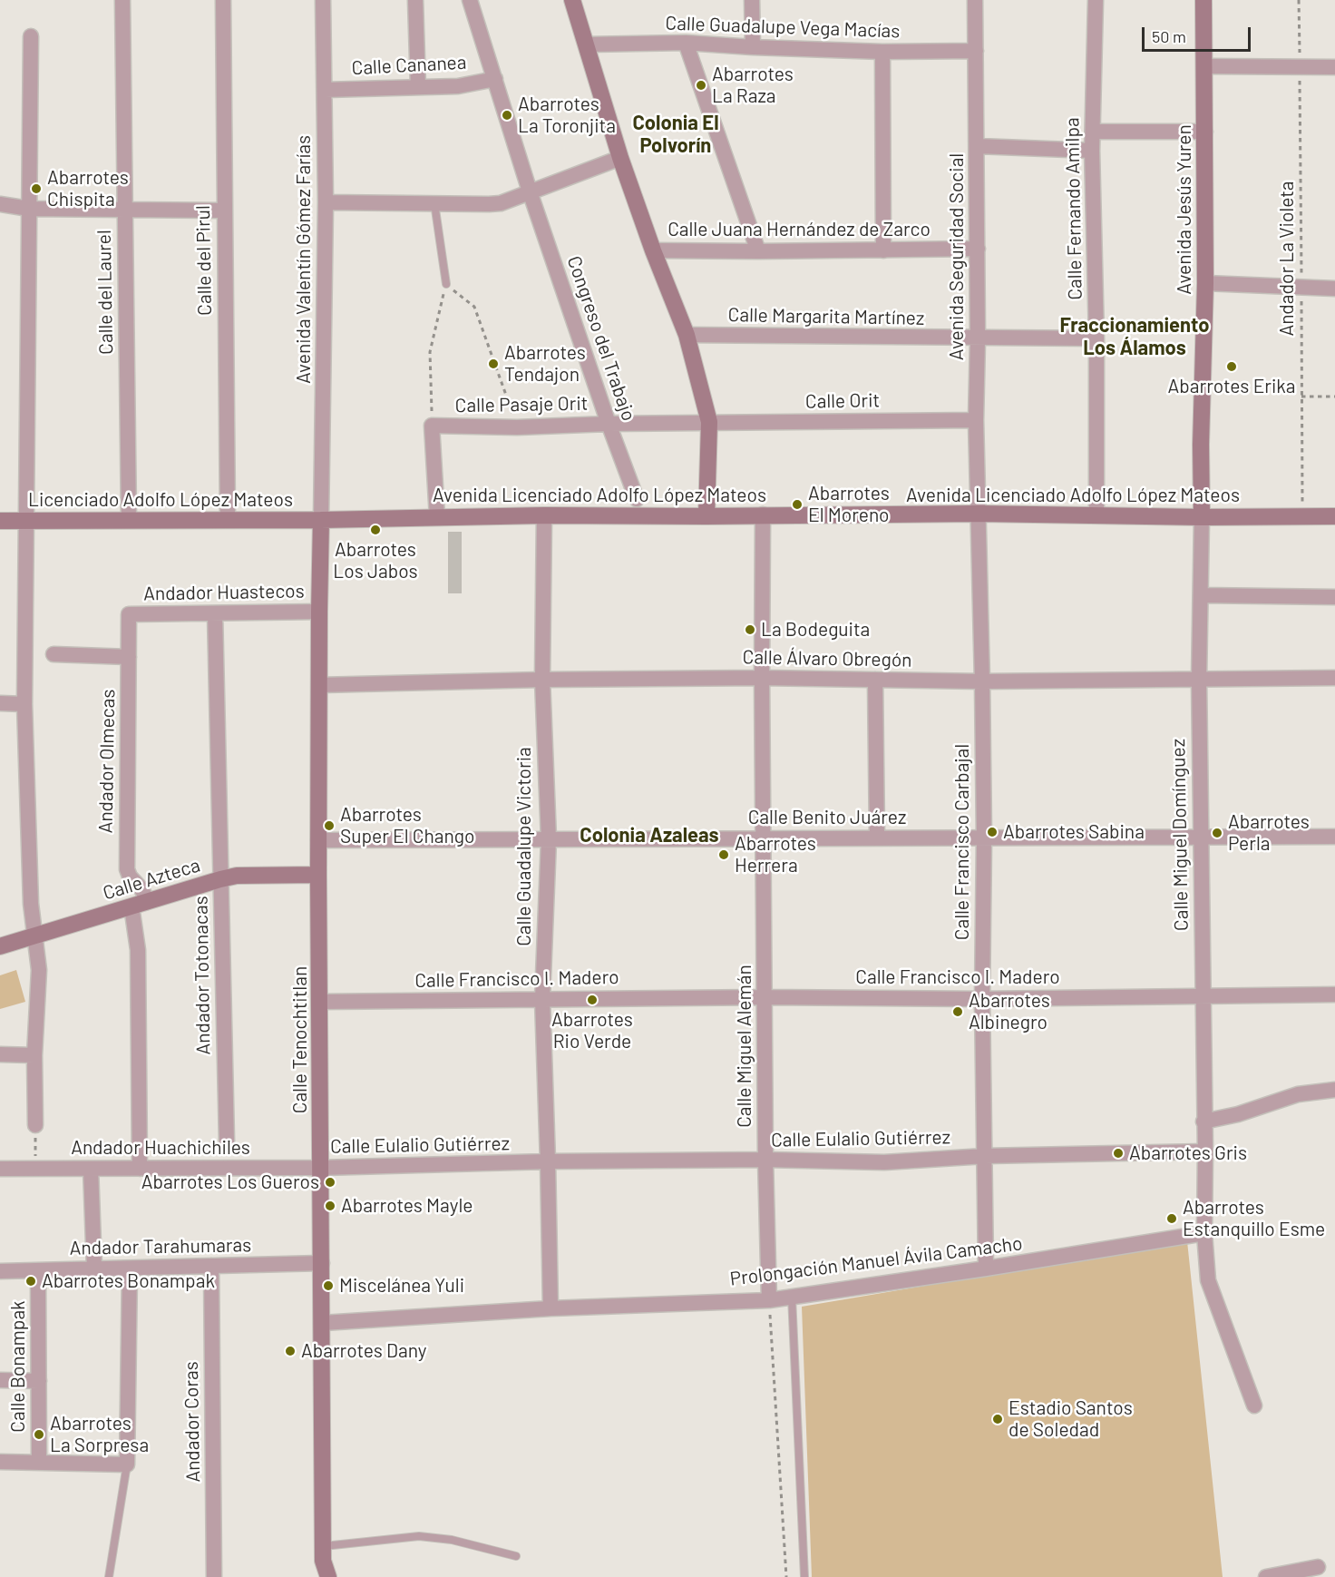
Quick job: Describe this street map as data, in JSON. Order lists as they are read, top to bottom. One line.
{"streets":{"street":["Calle Guadalupe Vega Macías","Calle Cananea","Calle Fernando Amilpa","Avenida Jesús Yuren","Calle Juana Hernández de Zarco","Avenida Seguridad Social","Avenida Valentín Gómez Farías","Calle del Pirul","Calle del Laurel","Calle Margarita Martínez","Congreso del Trabajo","Calle Orit","Calle Pasaje Orit","Avenida Licenciado Adolfo López Mateos","Licenciado Adolfo López Mateos","Andador Huastecos","Calle Álvaro Obregón","Andador Olmecas","Calle Benito Juárez","Calle Miguel Domínguez","Calle Francisco Carbajal","Calle Guadalupe Victoria","Calle Azteca","Andador Totonacas","Calle Francisco I. Madero","Calle Tenochtitlan","Calle Miguel Alemán","Calle Eulalio Gutiérrez","Andador Huachichiles","Andador Tarahumaras","Prolongación Manuel Ávila Camacho","Calle Bonampak","Andador Coras"],"path":["Andador La Violeta"]},"crossings":[["Calle Guadalupe Vega Macías","Avenida Seguridad Social"],["Calle Cananea","Avenida Valentín Gómez Farías"],["Calle Cananea","Congreso del Trabajo"],["Calle Fernando Amilpa","Calle Margarita Martínez"],["Calle Fernando Amilpa","Avenida Licenciado Adolfo López Mateos"],["Avenida Jesús Yuren","Avenida Licenciado Adolfo López Mateos"],["Avenida Jesús Yuren","Calle Miguel Domínguez"],["Calle Juana Hernández de Zarco","Avenida Seguridad Social"],["Avenida Seguridad Social","Calle Margarita Martínez"],["Avenida Seguridad Social","Calle Orit"],["Avenida Seguridad Social","Avenida Licenciado Adolfo López Mateos"],["Avenida Seguridad Social","Calle Francisco Carbajal"],["Andador La Violeta","Avenida Licenciado Adolfo López Mateos"],["Avenida Valentín Gómez Farías","Avenida Licenciado Adolfo López Mateos"],["Avenida Valentín Gómez Farías","Licenciado Adolfo López Mateos"],["Avenida Valentín Gómez Farías","Calle Tenochtitlan"],["Calle del Pirul","Licenciado Adolfo López Mateos"],["Calle del Laurel","Licenciado Adolfo López Mateos"],["Congreso del Trabajo","Calle Pasaje Orit"],["Calle Orit","Calle Pasaje Orit"],["Avenida Licenciado Adolfo López Mateos","Licenciado Adolfo López Mateos"],["Avenida Licenciado Adolfo López Mateos","Calle Miguel Domínguez"],["Avenida Licenciado Adolfo López Mateos","Calle Francisco Carbajal"],["Avenida Licenciado Adolfo López Mateos","Calle Guadalupe Victoria"],["Avenida Licenciado Adolfo López Mateos","Calle Tenochtitlan"],["Avenida Licenciado Adolfo López Mateos","Calle Miguel Alemán"],["Licenciado Adolfo López Mateos","Calle Tenochtitlan"],["Andador Huastecos","Andador Olmecas"],["Andador Huastecos","Andador Totonacas"],["Andador Huastecos","Calle Tenochtitlan"],["Calle Álvaro Obregón","Calle Miguel Domínguez"],["Calle Álvaro Obregón","Calle Francisco Carbajal"],["Calle Álvaro Obregón","Calle Guadalupe Victoria"],["Calle Álvaro Obregón","Calle Tenochtitlan"],["Calle Álvaro Obregón","Calle Miguel Alemán"],["Andador Olmecas","Calle Azteca"],["Andador Olmecas","Andador Huachichiles"],["Calle Benito Juárez","Calle Miguel Domínguez"],["Calle Benito Juárez","Calle Francisco Carbajal"],["Calle Benito Juárez","Calle Guadalupe Victoria"],["Calle Benito Juárez","Calle Tenochtitlan"],["Calle Benito Juárez","Calle Miguel Alemán"],["Calle Miguel Domínguez","Calle Francisco I. Madero"],["Calle Miguel Domínguez","Calle Eulalio Gutiérrez"],["Calle Miguel Domínguez","Prolongación Manuel Ávila Camacho"],["Calle Francisco Carbajal","Calle Francisco I. Madero"],["Calle Francisco Carbajal","Calle Eulalio Gutiérrez"],["Calle Francisco Carbajal","Prolongación Manuel Ávila Camacho"],["Calle Guadalupe Victoria","Calle Francisco I. Madero"],["Calle Guadalupe Victoria","Calle Eulalio Gutiérrez"],["Calle Guadalupe Victoria","Prolongación Manuel Ávila Camacho"],["Calle Azteca","Andador Totonacas"],["Calle Azteca","Calle Tenochtitlan"],["Calle Francisco I. Madero","Calle Tenochtitlan"],["Calle Francisco I. Madero","Calle Miguel Alemán"],["Calle Tenochtitlan","Calle Eulalio Gutiérrez"],["Calle Tenochtitlan","Andador Huachichiles"],["Calle Tenochtitlan","Andador Tarahumaras"],["Calle Tenochtitlan","Prolongación Manuel Ávila Camacho"],["Calle Miguel Alemán","Calle Eulalio Gutiérrez"],["Calle Miguel Alemán","Prolongación Manuel Ávila Camacho"],["Calle Eulalio Gutiérrez","Andador Huachichiles"],["Andador Tarahumaras","Calle Bonampak"],["Andador Tarahumaras","Andador Coras"]],"districts":["Colonia El Polvorín","Fraccionamiento Los Álamos","Colonia Azaleas"],"places":["Abarrotes La Raza","Abarrotes La Toronjita","Abarrotes Chispita","Abarrotes Tendajon","Abarrotes Erika","Abarrotes El Moreno","Abarrotes Los Jabos","La Bodeguita","Abarrotes Super El Chango","Abarrotes Sabina","Abarrotes Perla","Abarrotes Herrera","Abarrotes Rio Verde","Abarrotes Albinegro","Abarrotes Gris","Abarrotes Los Gueros","Abarrotes Mayle","Abarrotes Estanquillo Esme","Abarrotes Bonampak","Miscelánea Yuli","Abarrotes Dany","Estadio Santos de Soledad","Abarrotes La Sorpresa"],"scale_bar":"50 m"}
